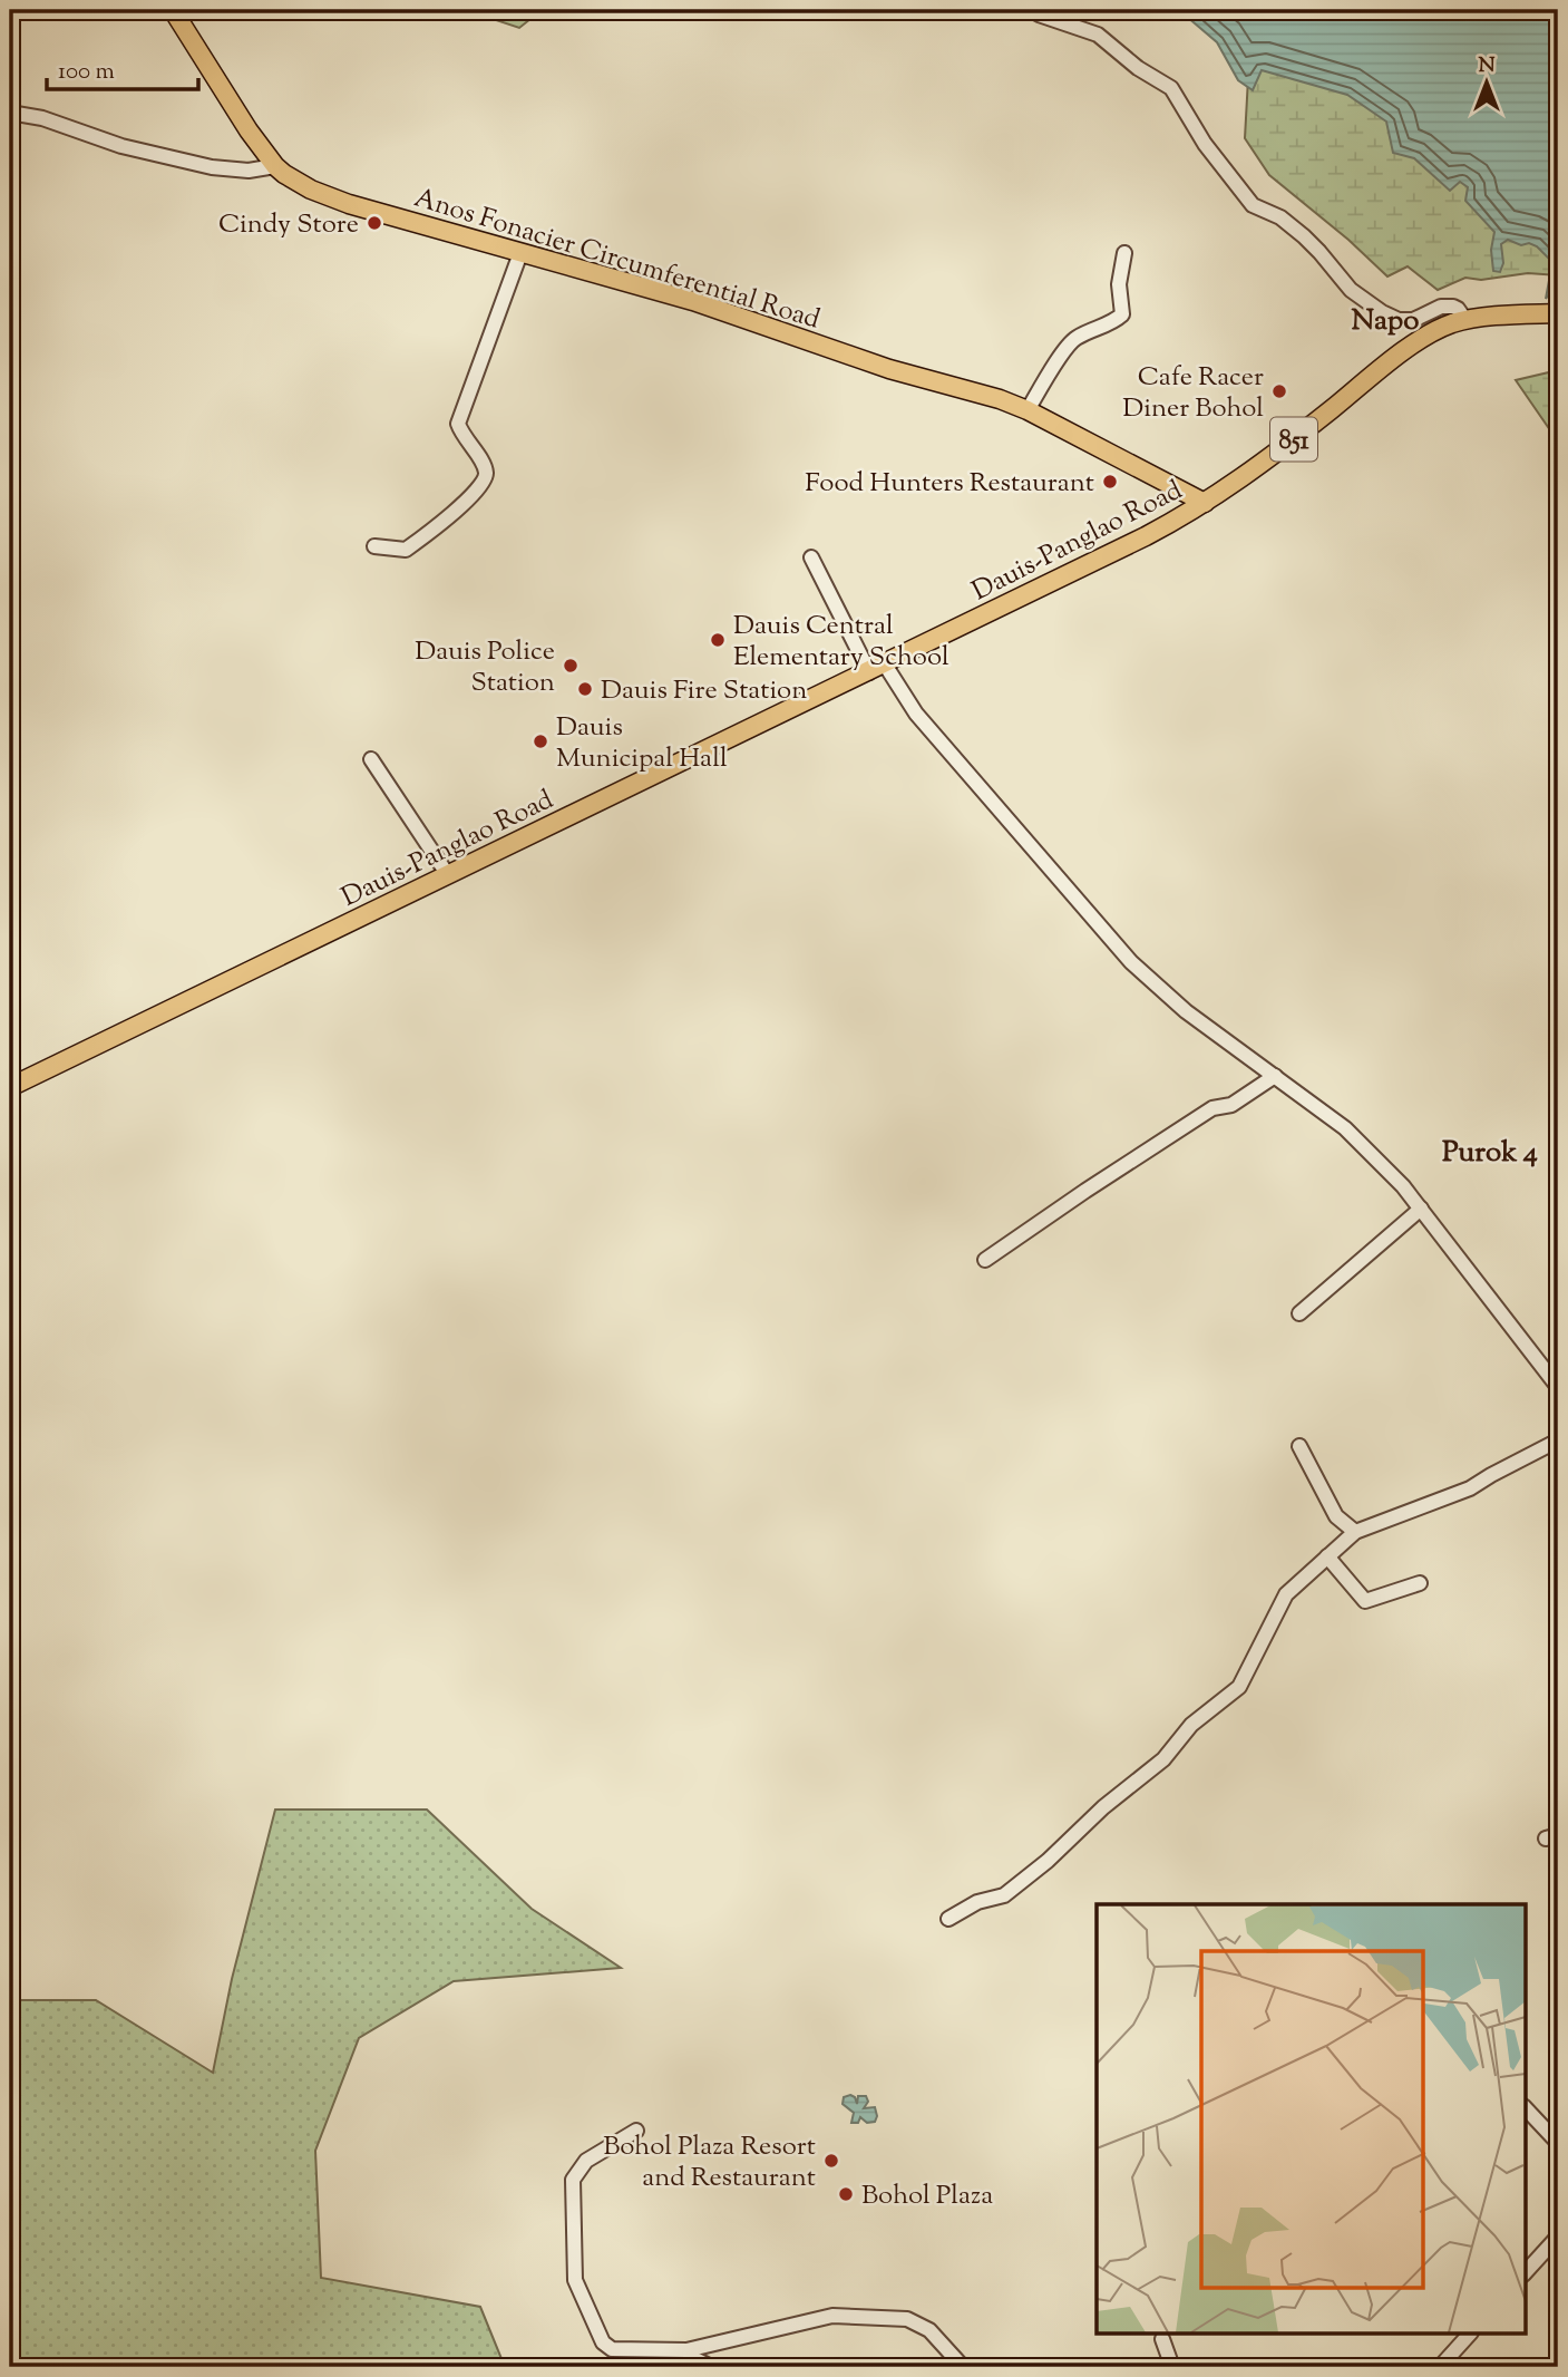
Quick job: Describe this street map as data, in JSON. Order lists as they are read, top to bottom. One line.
{"streets":{"main road":["Anos Fonacier Circumferential Road","851","Dauis-Panglao Road"]},"crossings":[["Anos Fonacier Circumferential Road","Dauis-Panglao Road"]],"districts":["Napo","Purok 4"],"places":["Cindy Store","Cafe Racer Diner Bohol","Food Hunters Restaurant","Dauis Central Elementary School","Dauis Police Station","Dauis Fire Station","Dauis Municipal Hall","Bohol Plaza Resort and Restaurant","Bohol Plaza"],"scale_bar":"100 m","north":"top"}
